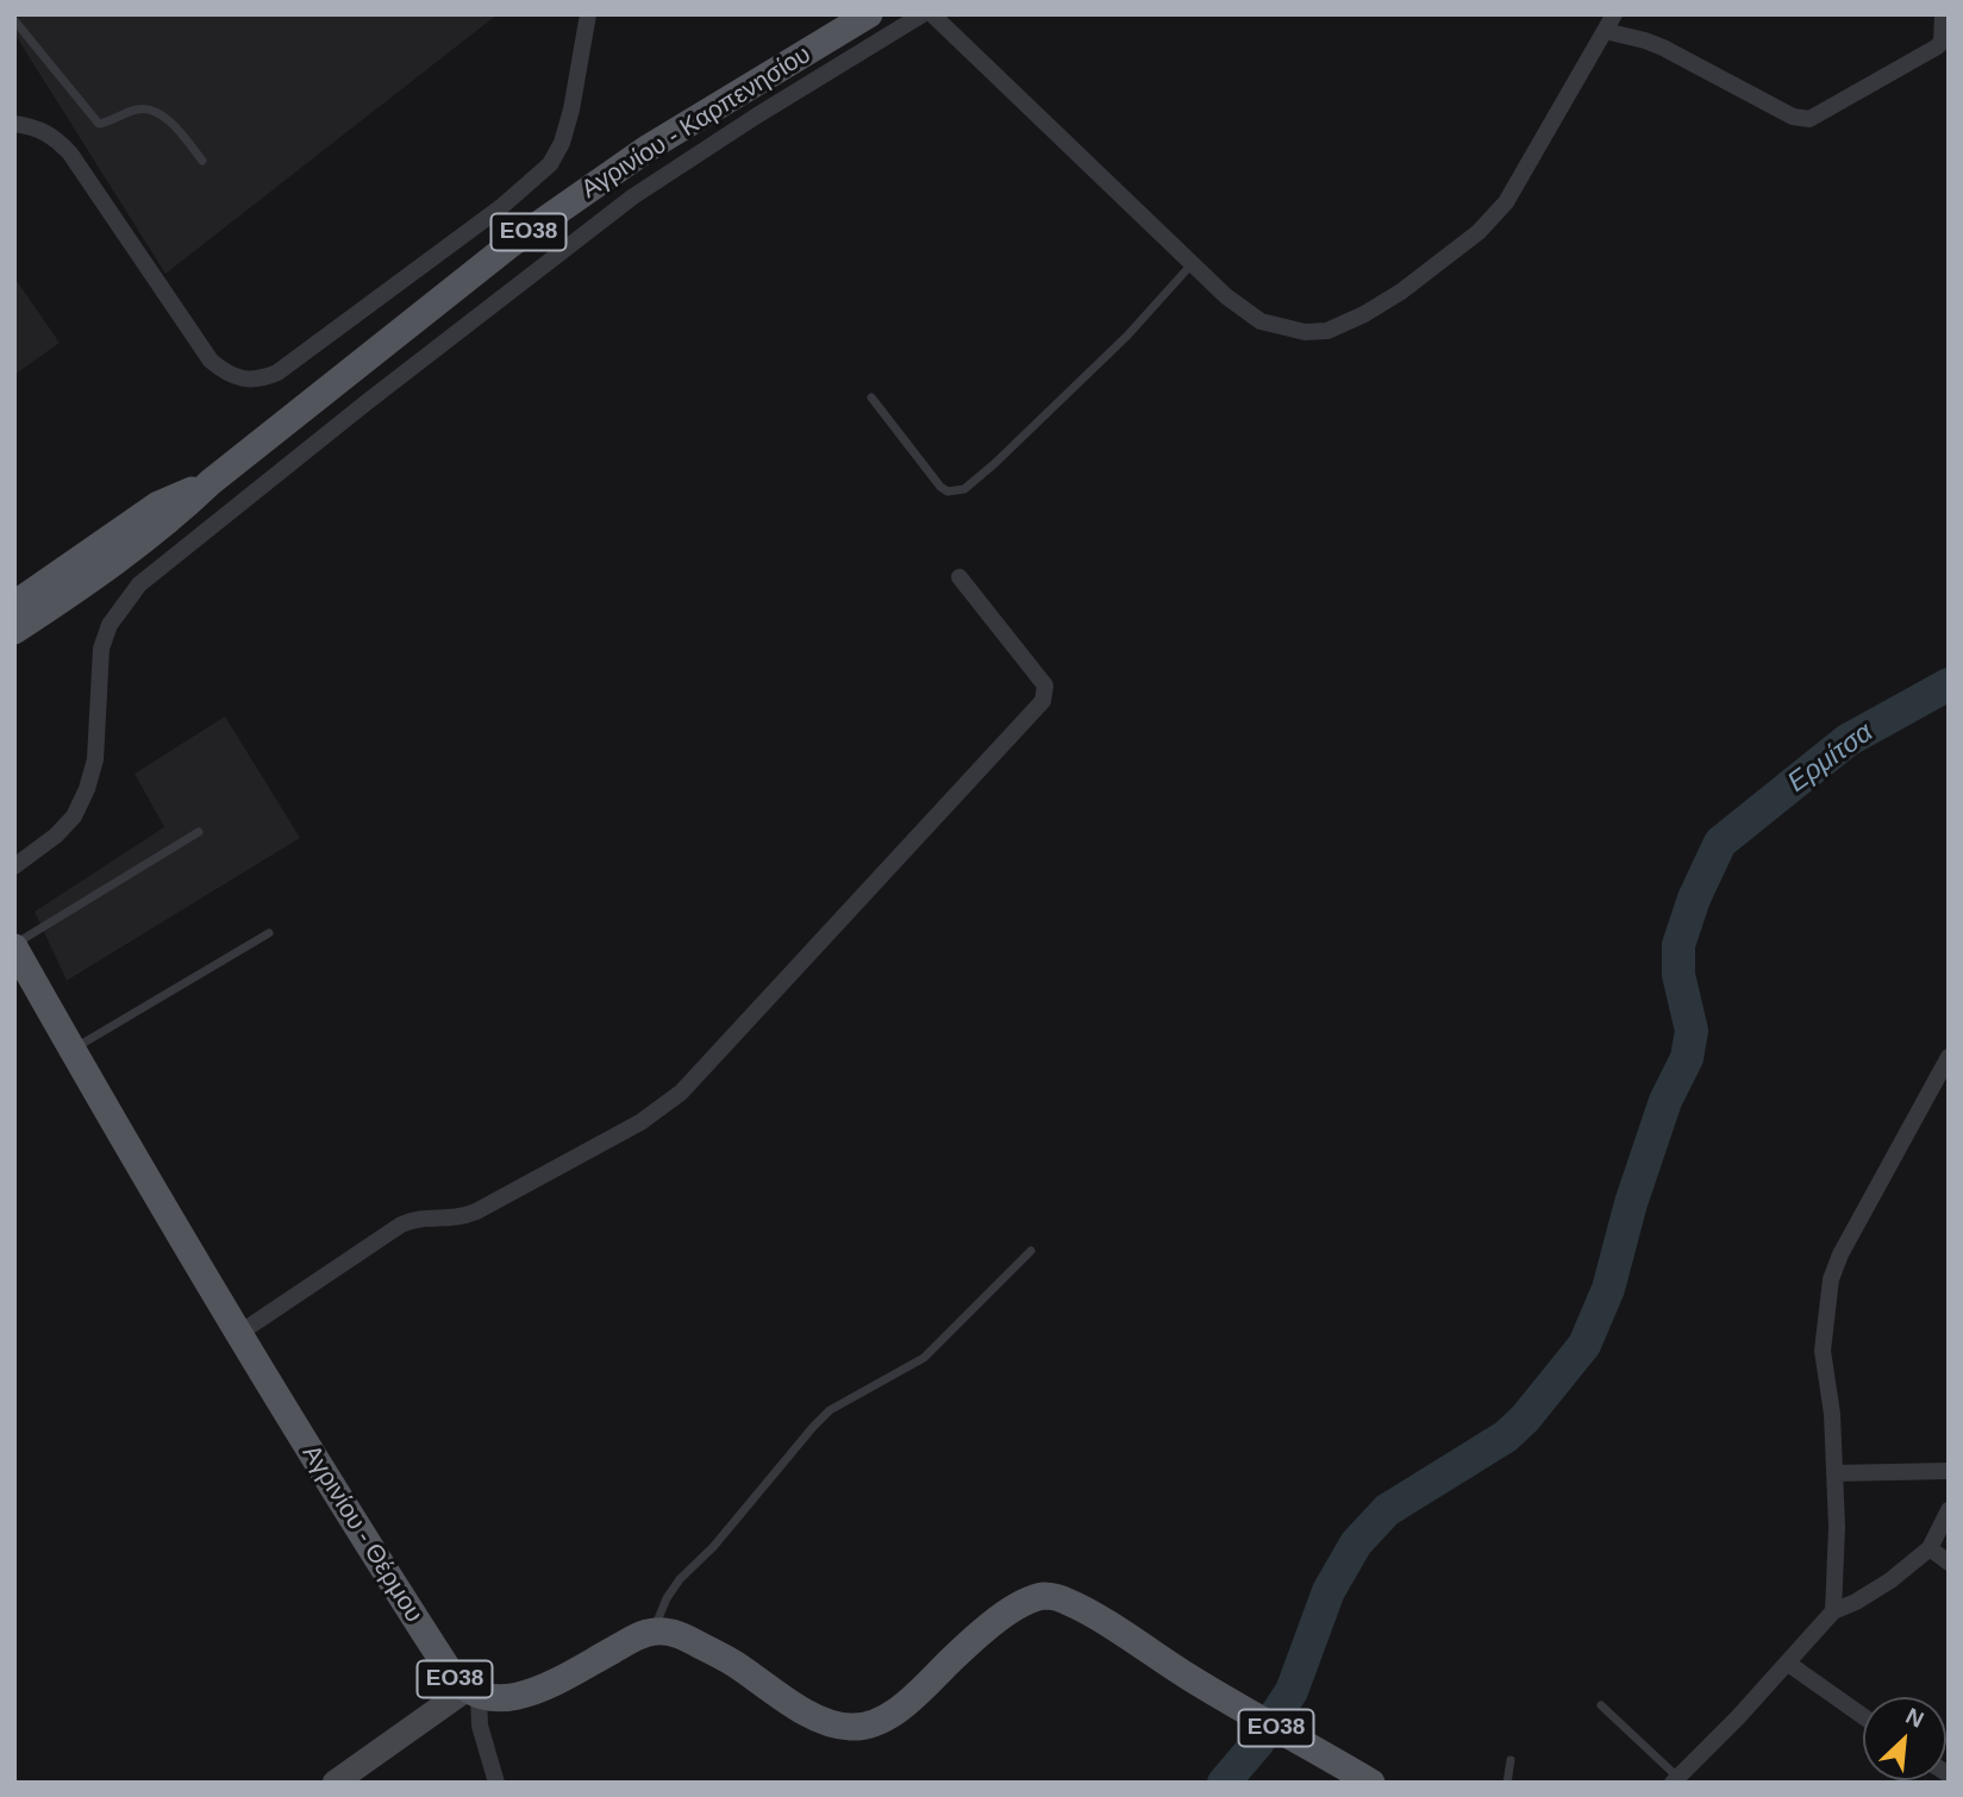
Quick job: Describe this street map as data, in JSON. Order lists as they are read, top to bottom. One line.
{"streets":{"main road":["Αγρινίου - Καρπενησίου","ΕΟ38","Αγρινίου - Θέρμου"]},"crossings":[["ΕΟ38","Αγρινίου - Θέρμου"]],"water":["Ερμίτσα"],"north":"top right"}
